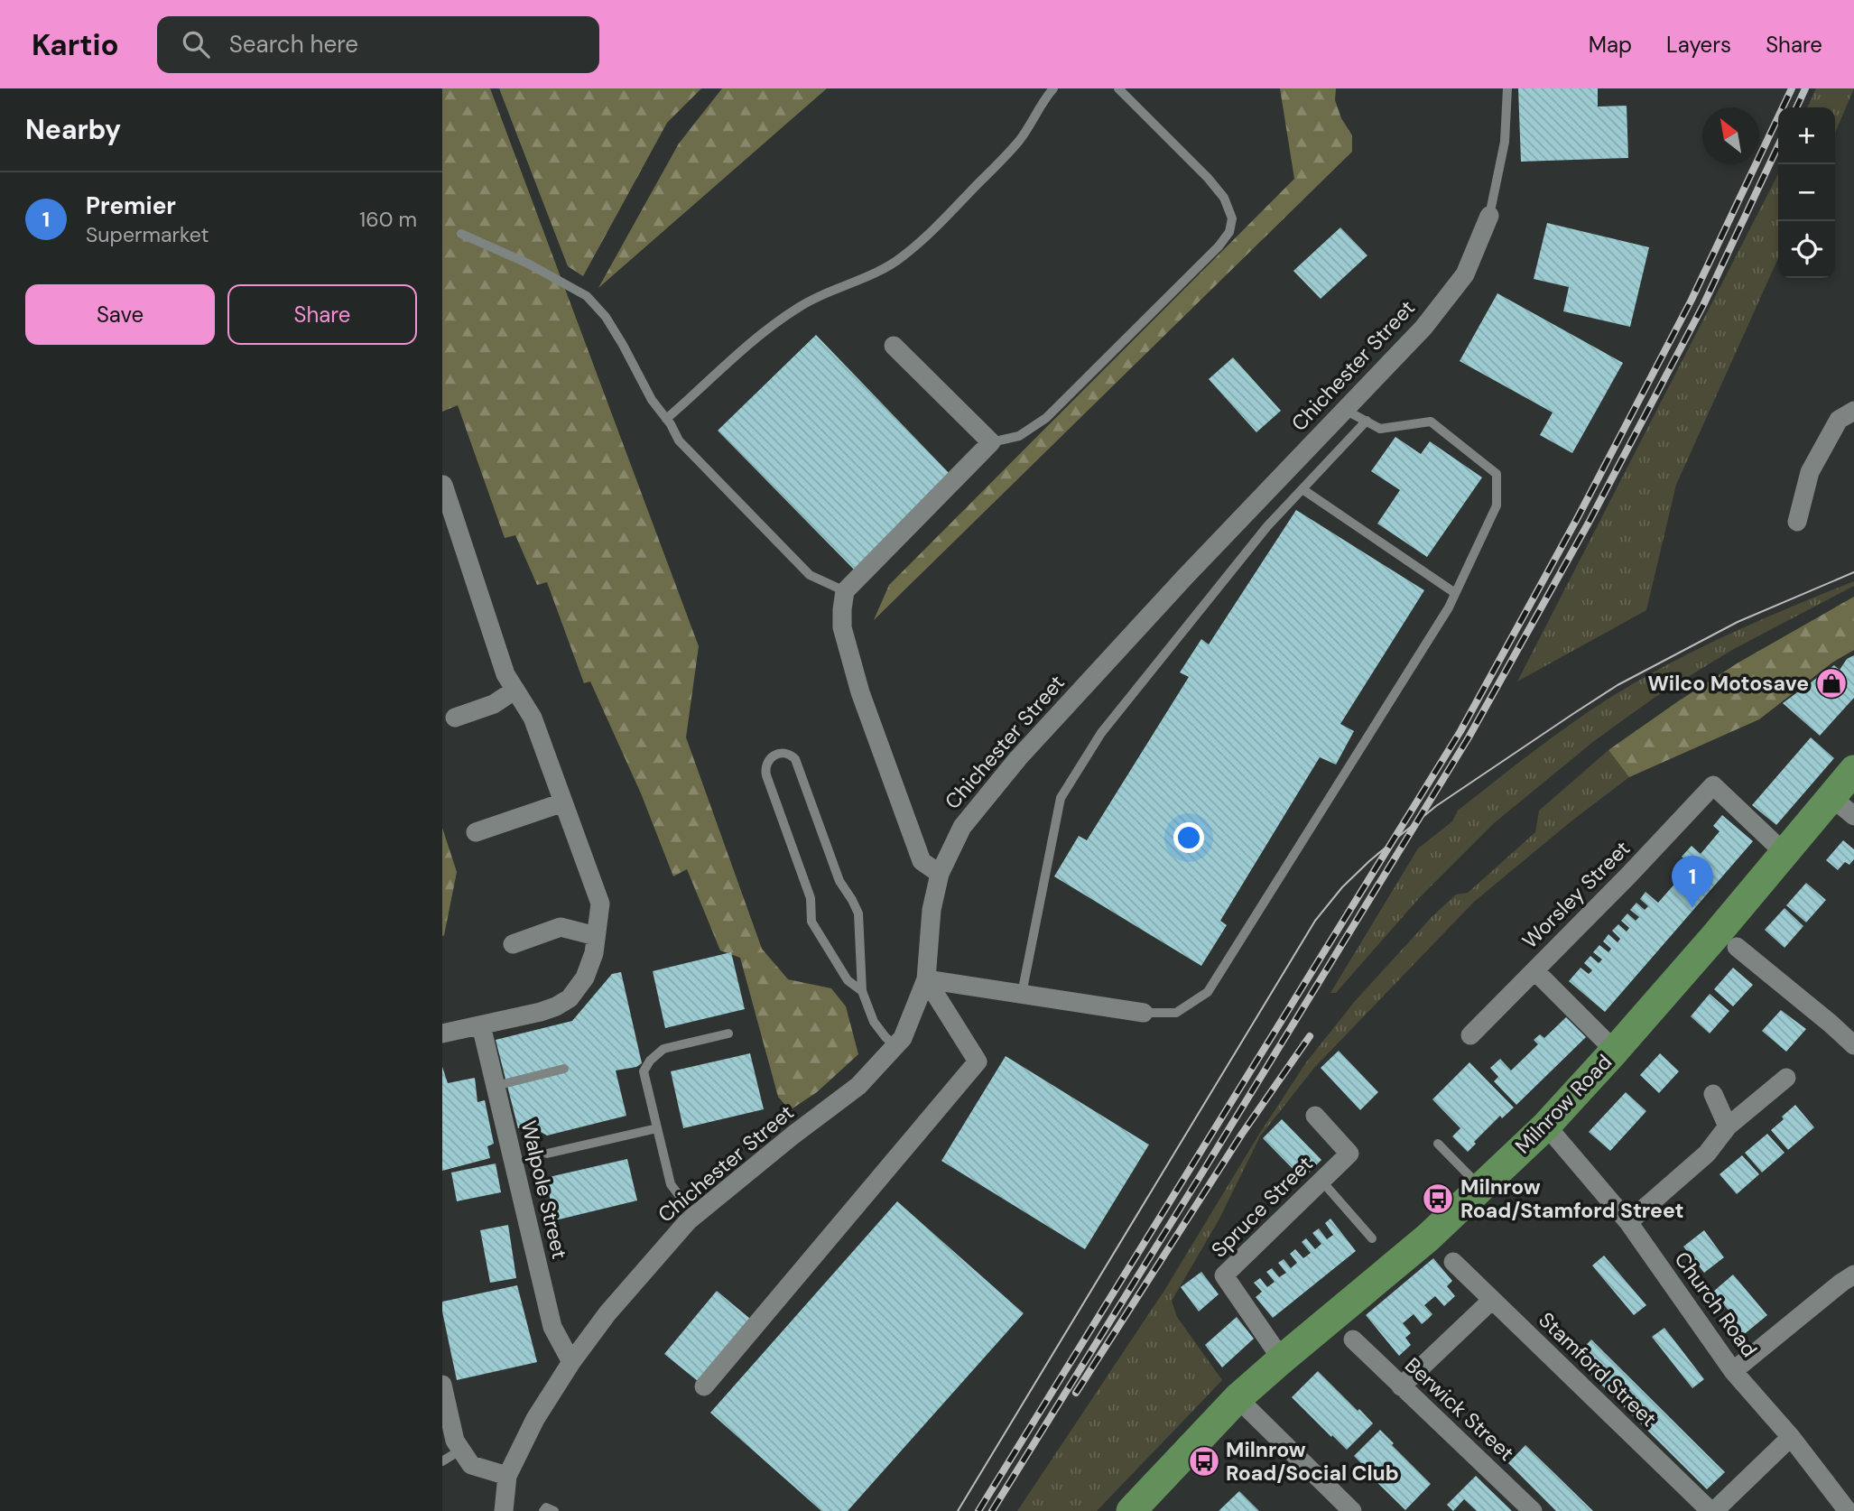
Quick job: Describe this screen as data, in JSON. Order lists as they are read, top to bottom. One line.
{"streets":{"main road":["Milnrow Road"],"street":["Chichester Street","Worsley Street","Walpole Street","Spruce Street","Church Road","Stamford Street","Berwick Street"]},"crossings":[["Chichester Street","Walpole Street"],["Worsley Street","Milnrow Road"],["Milnrow Road","Spruce Street"],["Milnrow Road","Church Road"]],"places":{"shop":["Wilco Motosave"],"bus stop":["Milnrow Road/Stamford Street","Milnrow Road/Social Club"]},"north":"top left","page":{"header":"Kartio","search":"Search here","nav":["Map","Layers","Share"],"heading":"Nearby","map_buttons":["+","−"],"list":[{"mark":"1","name":"Premier","note":"Supermarket","value":"160 m"}],"buttons":["Save","Share"],"pins":"1"}}
